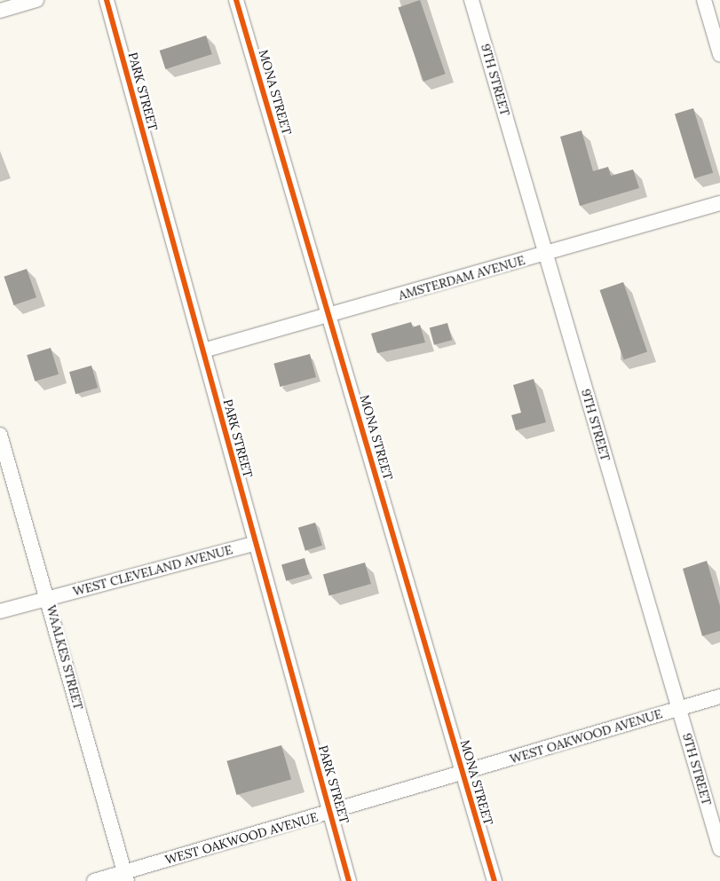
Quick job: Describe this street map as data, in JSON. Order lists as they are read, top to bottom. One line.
{"streets":{"street":["9TH STREET","PARK STREET","MONA STREET","AMSTERDAM AVENUE","WEST CLEVELAND AVENUE","WAALKES STREET","WEST OAKWOOD AVENUE"]},"crossings":[["9TH STREET","AMSTERDAM AVENUE"],["9TH STREET","WEST OAKWOOD AVENUE"],["PARK STREET","AMSTERDAM AVENUE"],["PARK STREET","WEST CLEVELAND AVENUE"],["PARK STREET","WEST OAKWOOD AVENUE"],["MONA STREET","AMSTERDAM AVENUE"],["MONA STREET","WEST OAKWOOD AVENUE"],["WEST CLEVELAND AVENUE","WAALKES STREET"],["WAALKES STREET","WEST OAKWOOD AVENUE"]]}
